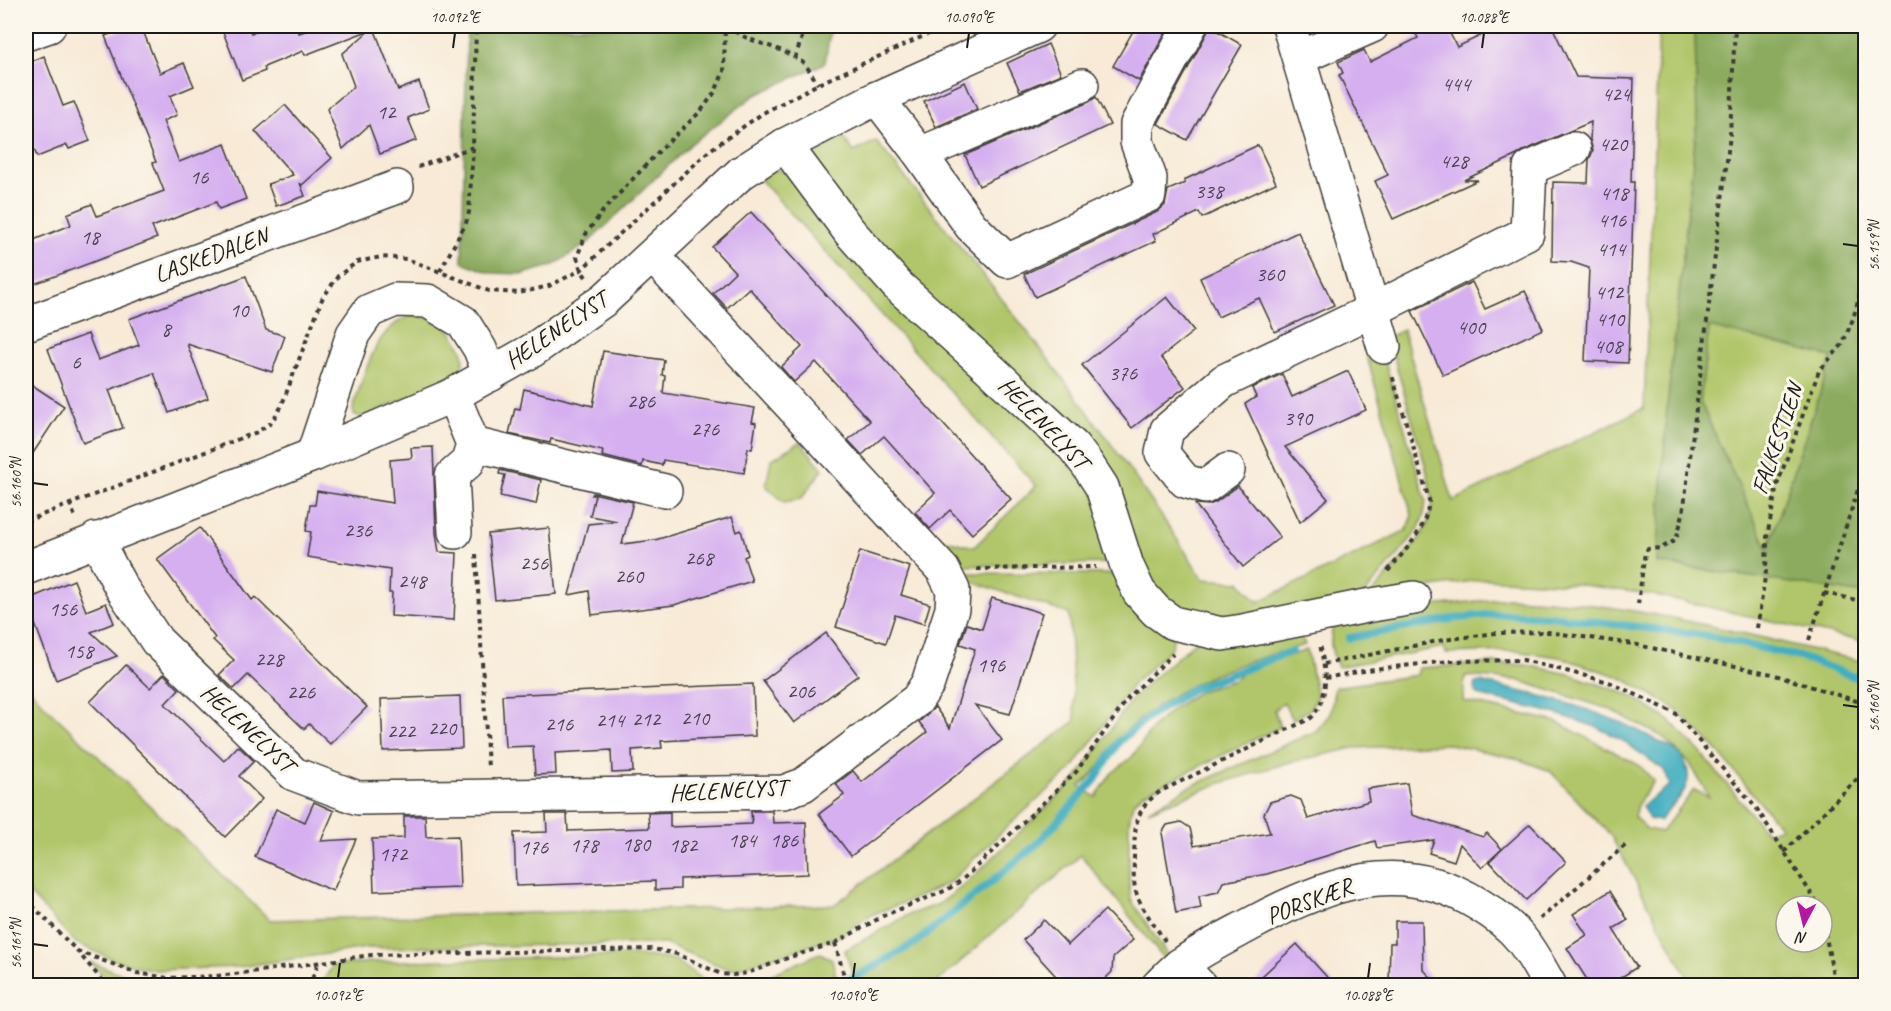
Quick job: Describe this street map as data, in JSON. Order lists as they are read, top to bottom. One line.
{"streets":{"street":["LASKEDALEN","HELENELYST","PORSKÆR"],"path":["FALKESTIEN"]},"house_numbers":["444","424","12","420","428","16","338","418","416","18","414","360","412","10","410","400","8","408","6","376","286","390","276","236","268","256","260","248","156","158","228","196","206","226","210","212","214","216","220","222","184","186","180","178","182","176","172"],"north":"bottom","coordinates":["10.092°E","10.090°E","10.088°E","56.159°N","56.160°N","56.161°N"]}
